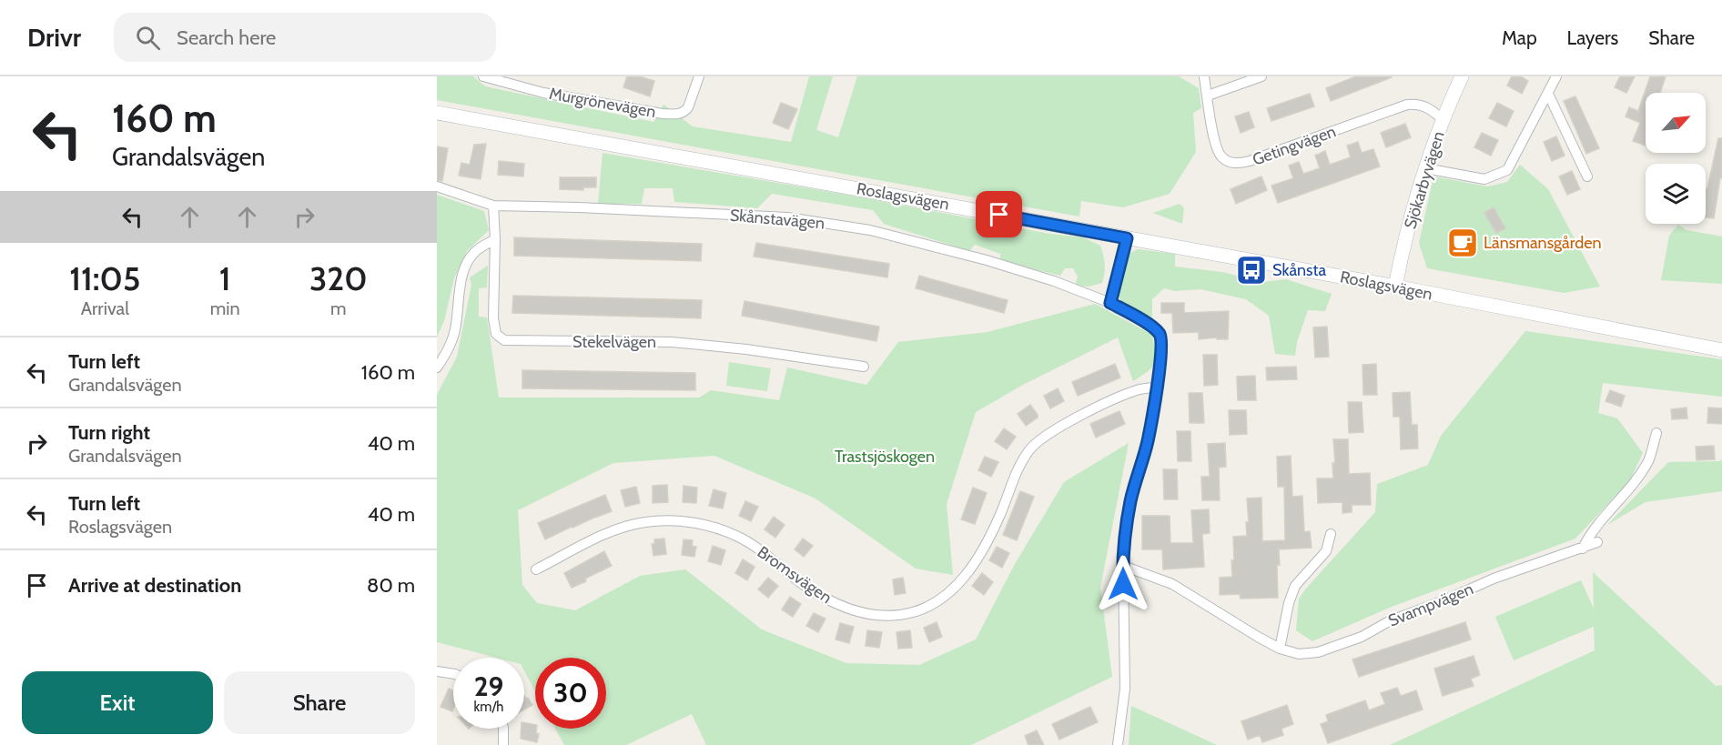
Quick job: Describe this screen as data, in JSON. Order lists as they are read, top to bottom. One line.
{"streets":{"main road":["Sjökarbyvägen","Roslagsvägen"],"street":["Murgrönevägen","Getingvägen","Skånstavägen","Stekelvägen","Bromsvägen","Svampvägen"]},"crossings":[["Getingvägen","Sjökarbyvägen"],["Sjökarbyvägen","Roslagsvägen"],["Skånstavägen","Stekelvägen"],["Skånstavägen","Bromsvägen"]],"parks":["Trastsjöskogen"],"places":{"cafe":["Länsmansgården"],"bus stop":["Skånsta"]},"north":"top right","page":{"header":"Drivr","search":"Search here","nav":["Map","Layers","Share"],"turn":["160 m","Grandalsvägen"],"eta":["11:05","Arrival","1","min","320","m"],"list":[{"name":"Turn left","note":"Grandalsvägen","value":"160 m"},{"name":"Turn right","note":"Grandalsvägen","value":"40 m"},{"name":"Turn left","note":"Roslagsvägen","value":"40 m"},{"name":"Arrive at destination","value":"80 m"}],"speed":"29 km/h","limit":"30","buttons":["Exit","Share"]}}
